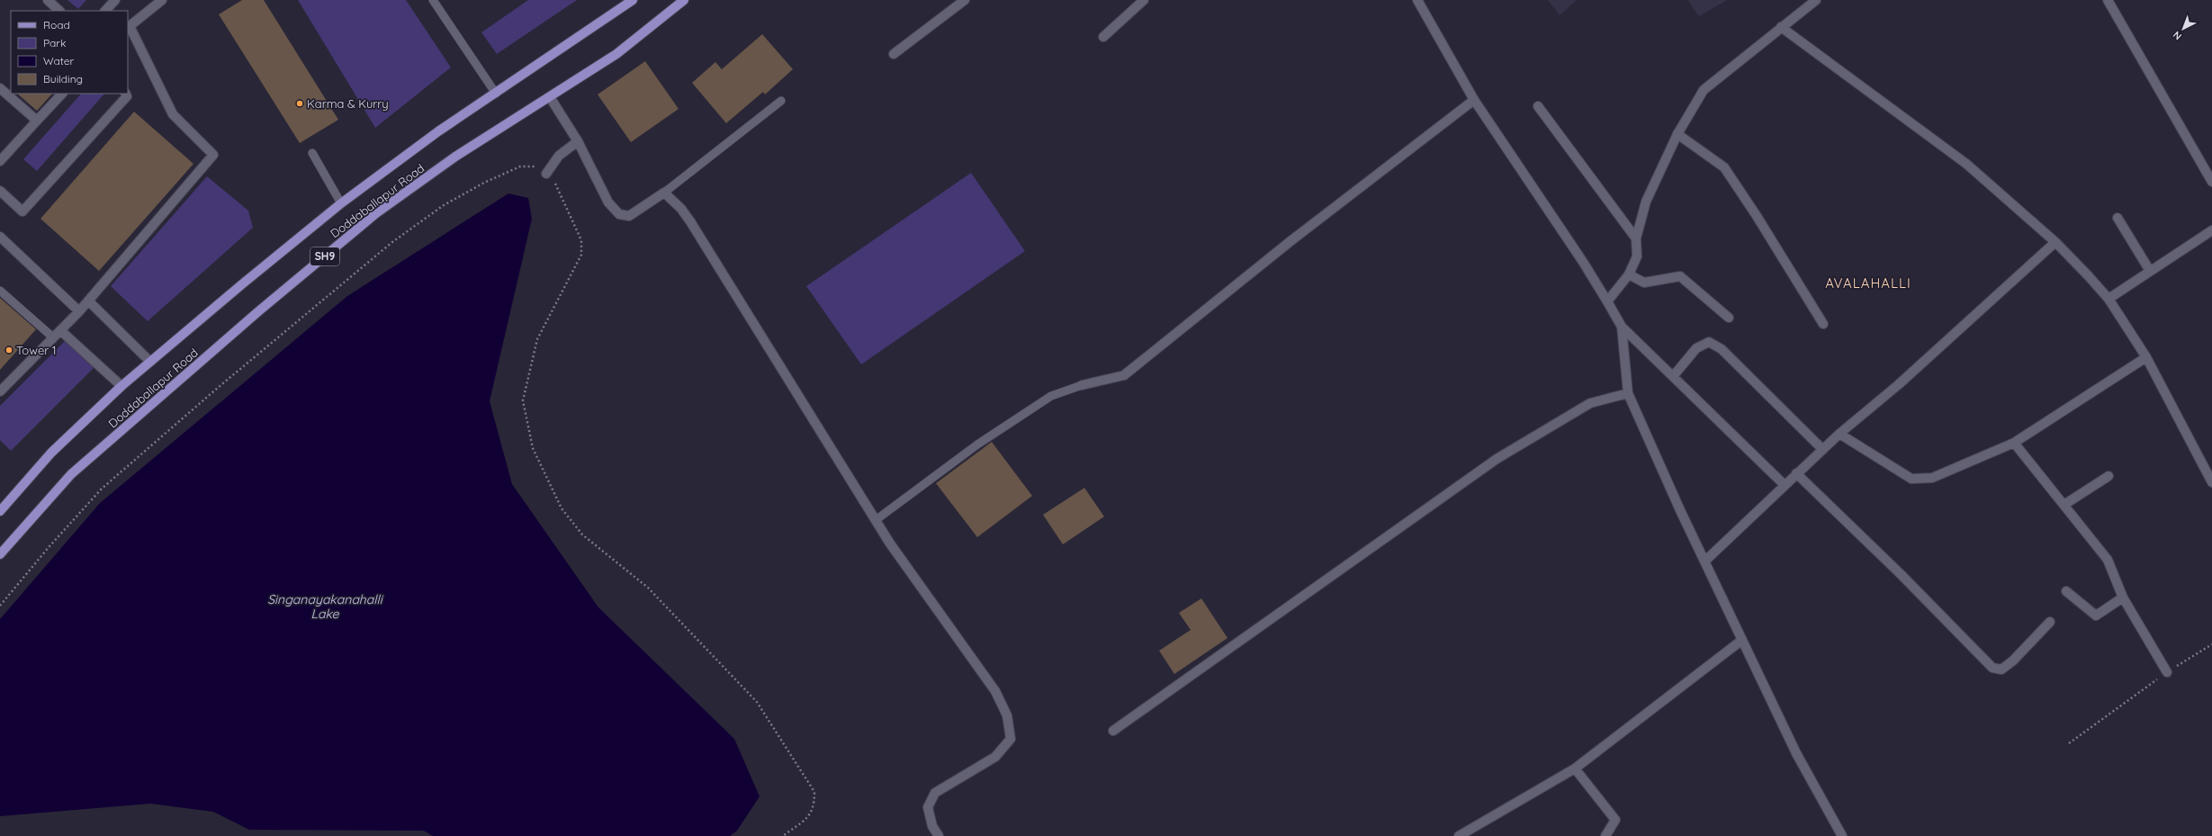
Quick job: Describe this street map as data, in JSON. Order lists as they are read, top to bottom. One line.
{"streets":{"main road":["Doddaballapur Road","SH9"]},"districts":["AVALAHALLI"],"water":["Singanayakanahalli Lake"],"places":["Karma & Kurry","Tower 1"],"legend":["Road","Park","Water","Building"],"north":"bottom left"}
